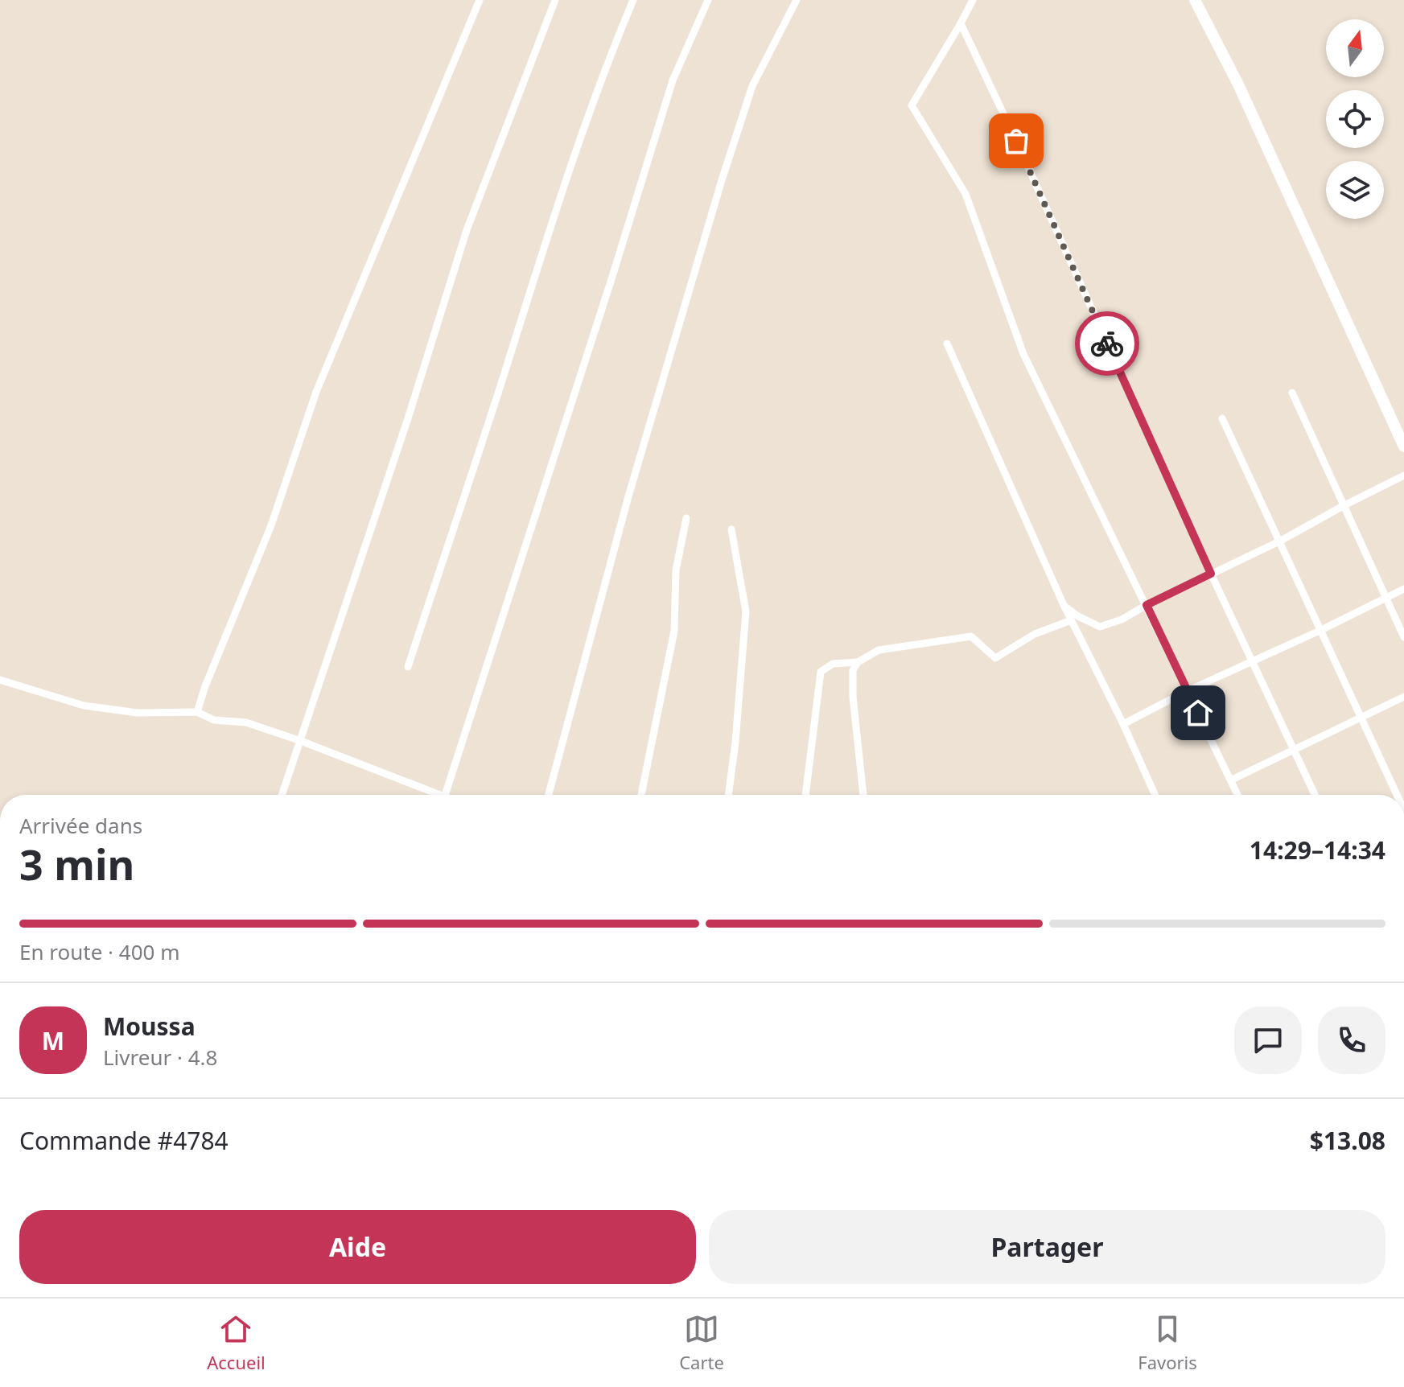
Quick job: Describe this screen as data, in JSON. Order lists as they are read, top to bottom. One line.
{"north":"top","page":{"heading":["3 min","Arrivée dans","14:29–14:34"],"panel":["Moussa","Livreur · 4.8","Commande #4784","$13.08"],"bar":"En route · 400 m","round":"M","buttons":["Aide","Partager"],"tabs":["Accueil","Carte","Favoris"]}}
